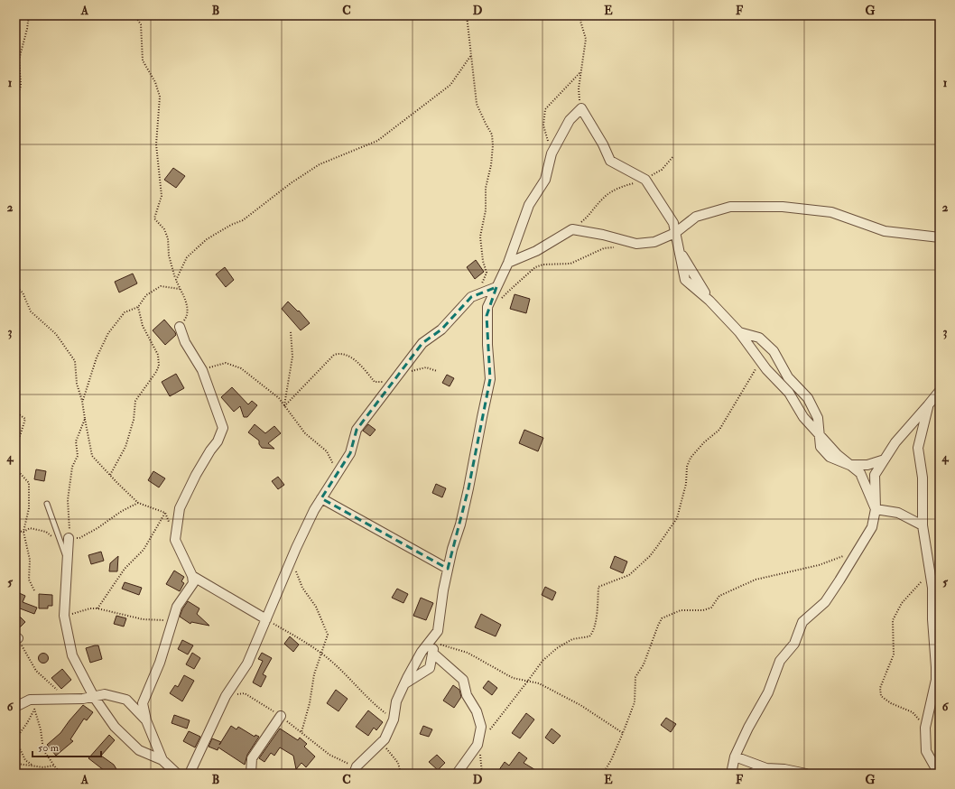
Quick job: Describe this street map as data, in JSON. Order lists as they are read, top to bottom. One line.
{"scale_bar":"50 m","grid":{"columns":["A","B","C","D","E","F","G"],"rows":["1","2","3","4","5","6"]}}
